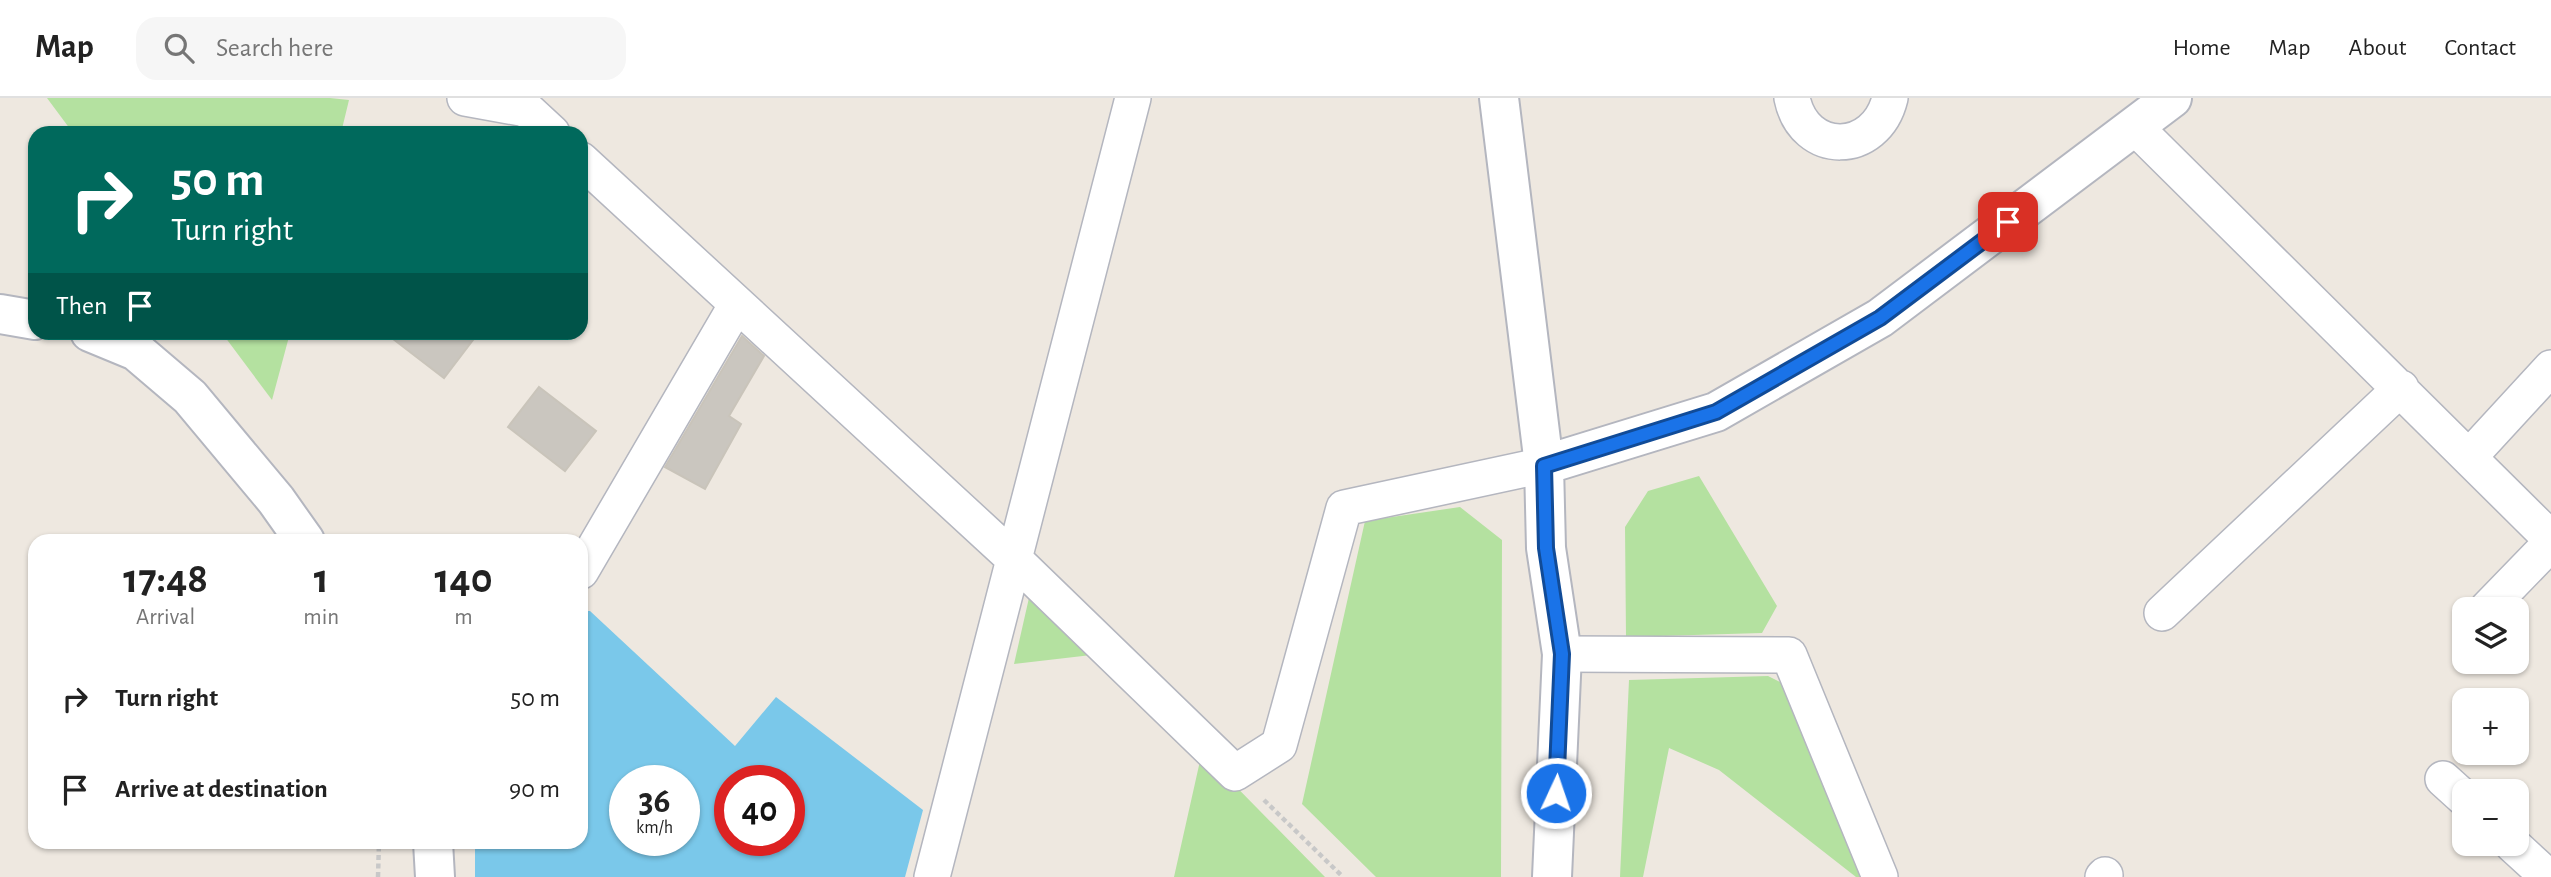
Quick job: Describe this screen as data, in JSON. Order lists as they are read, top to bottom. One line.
{"page":{"header":"Map","search":"Search here","nav":["Home","Map","About","Contact"],"turn":["50 m","Turn right"],"then":"Then","eta":["17:48","Arrival","1","min","140","m"],"map_buttons":["+","−"],"list":[{"name":"Turn right","value":"50 m"},{"name":"Arrive at destination","value":"90 m"}],"speed":"36 km/h","limit":"40"}}
